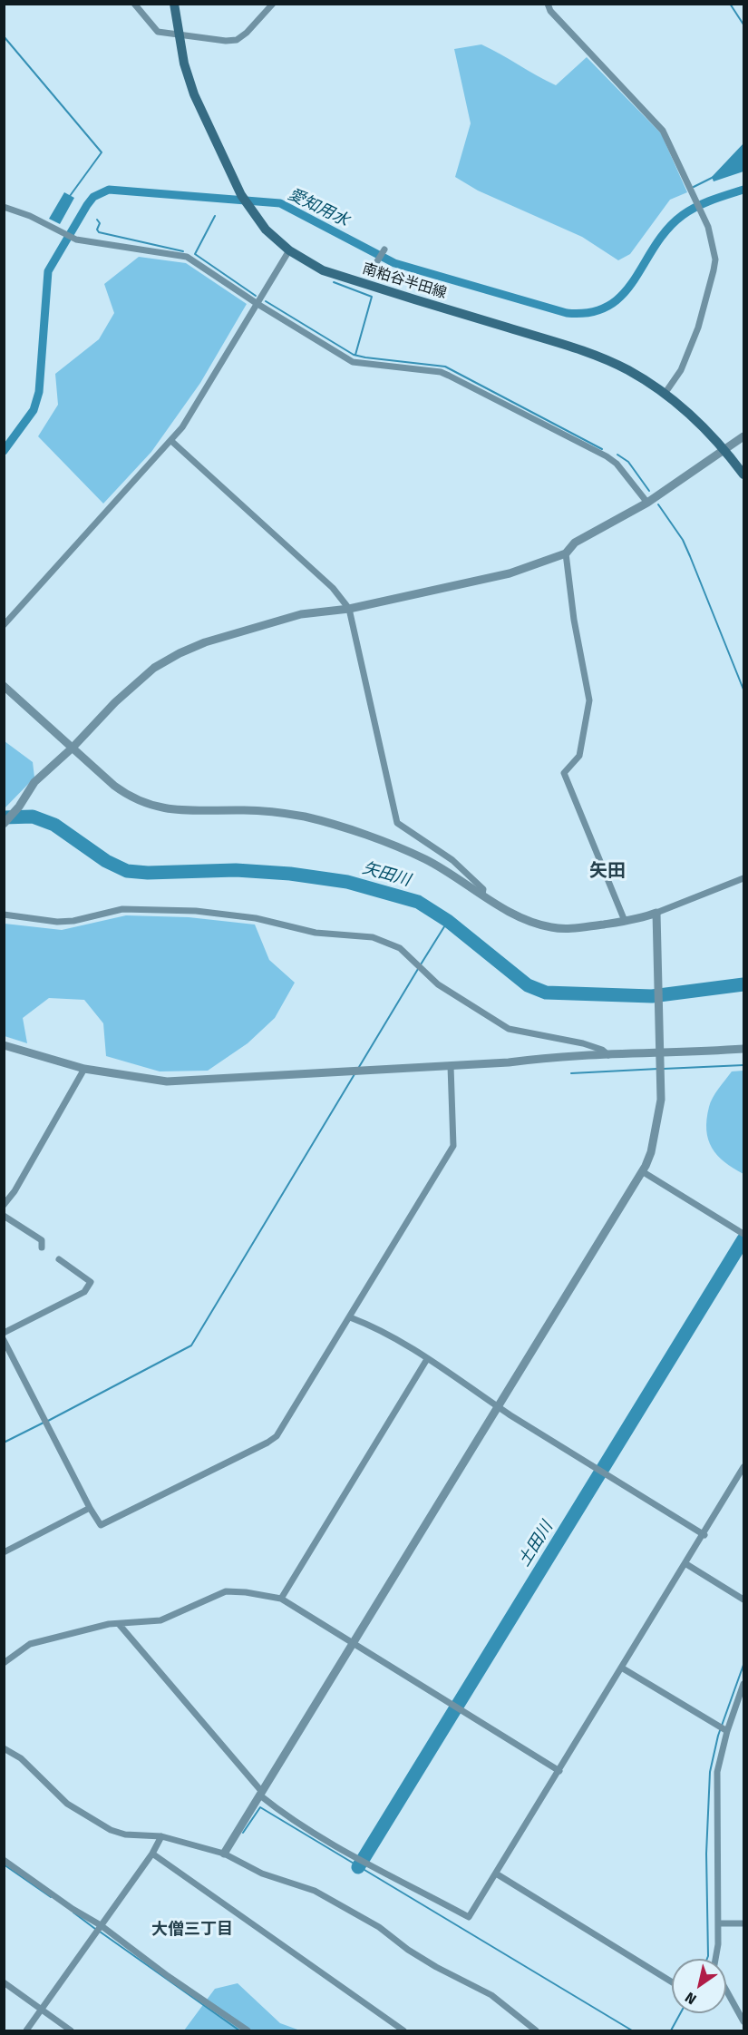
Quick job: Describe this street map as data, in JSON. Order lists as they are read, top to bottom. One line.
{"streets":{"main road":["南粕谷半田線"]},"districts":["矢田","大僧三丁目"],"water":["愛知用水","矢田川","土田川"],"north":"bottom left"}
